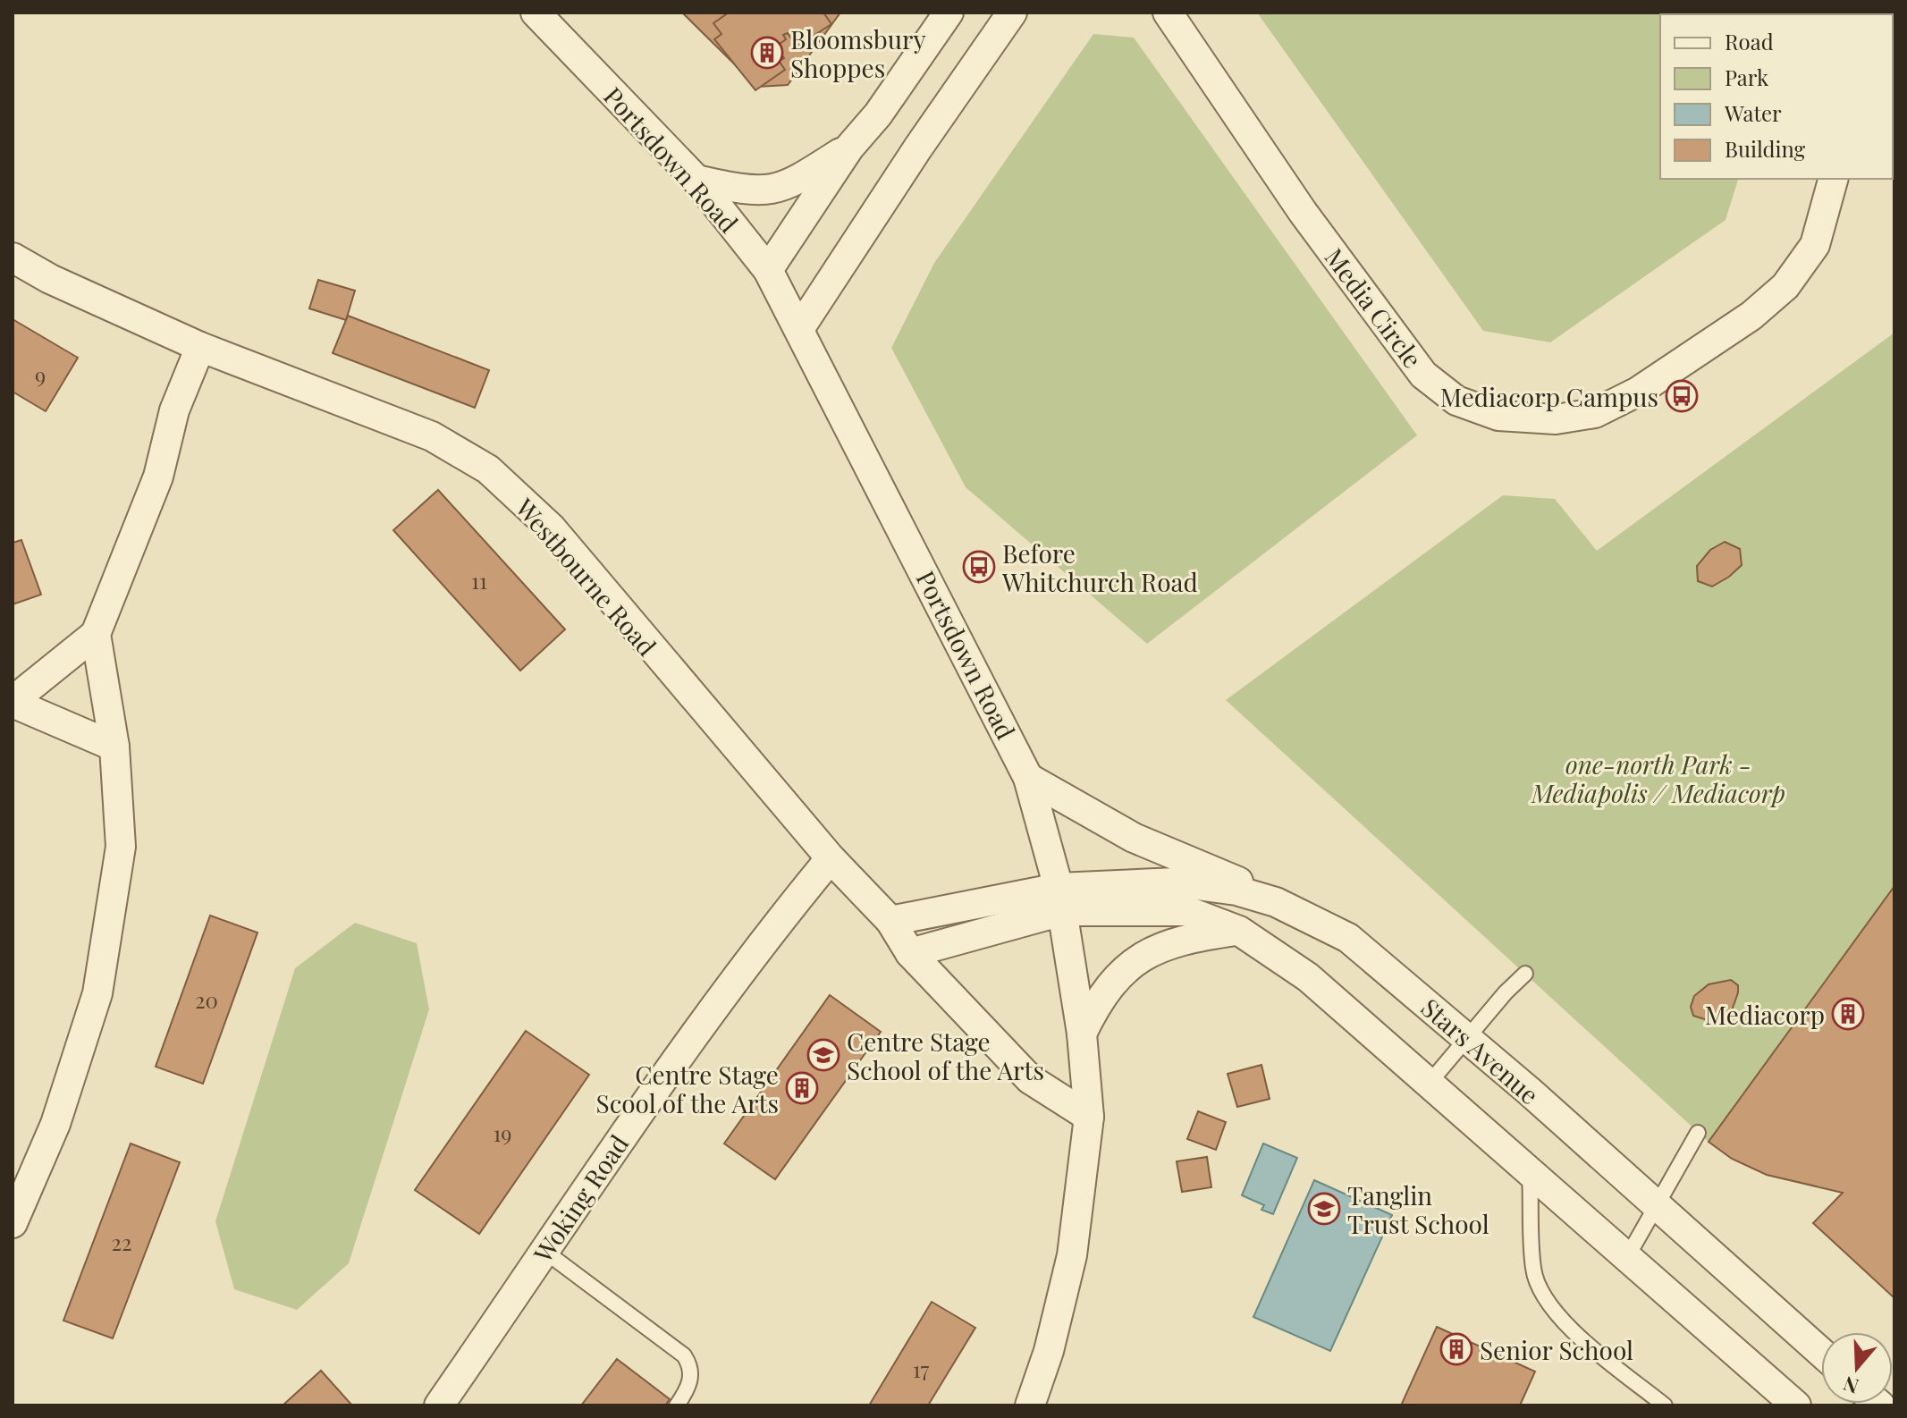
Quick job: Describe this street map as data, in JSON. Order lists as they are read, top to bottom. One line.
{"streets":{"street":["Portsdown Road","Media Circle","Westbourne Road","Stars Avenue","Woking Road"]},"crossings":[["Portsdown Road","Westbourne Road"],["Portsdown Road","Stars Avenue"],["Westbourne Road","Woking Road"]],"parks":["one-north Park - Mediapolis / Mediacorp"],"places":{"building":["Bloomsbury Shoppes","Mediacorp","Centre Stage Scool of the Arts","Senior School"],"bus stop":["Mediacorp Campus","Before Whitchurch Road"],"school or university":["Centre Stage School of the Arts","Tanglin Trust School"]},"house_numbers":["9","11","20","19","22","17"],"legend":["Road","Park","Water","Building"],"north":"bottom"}
